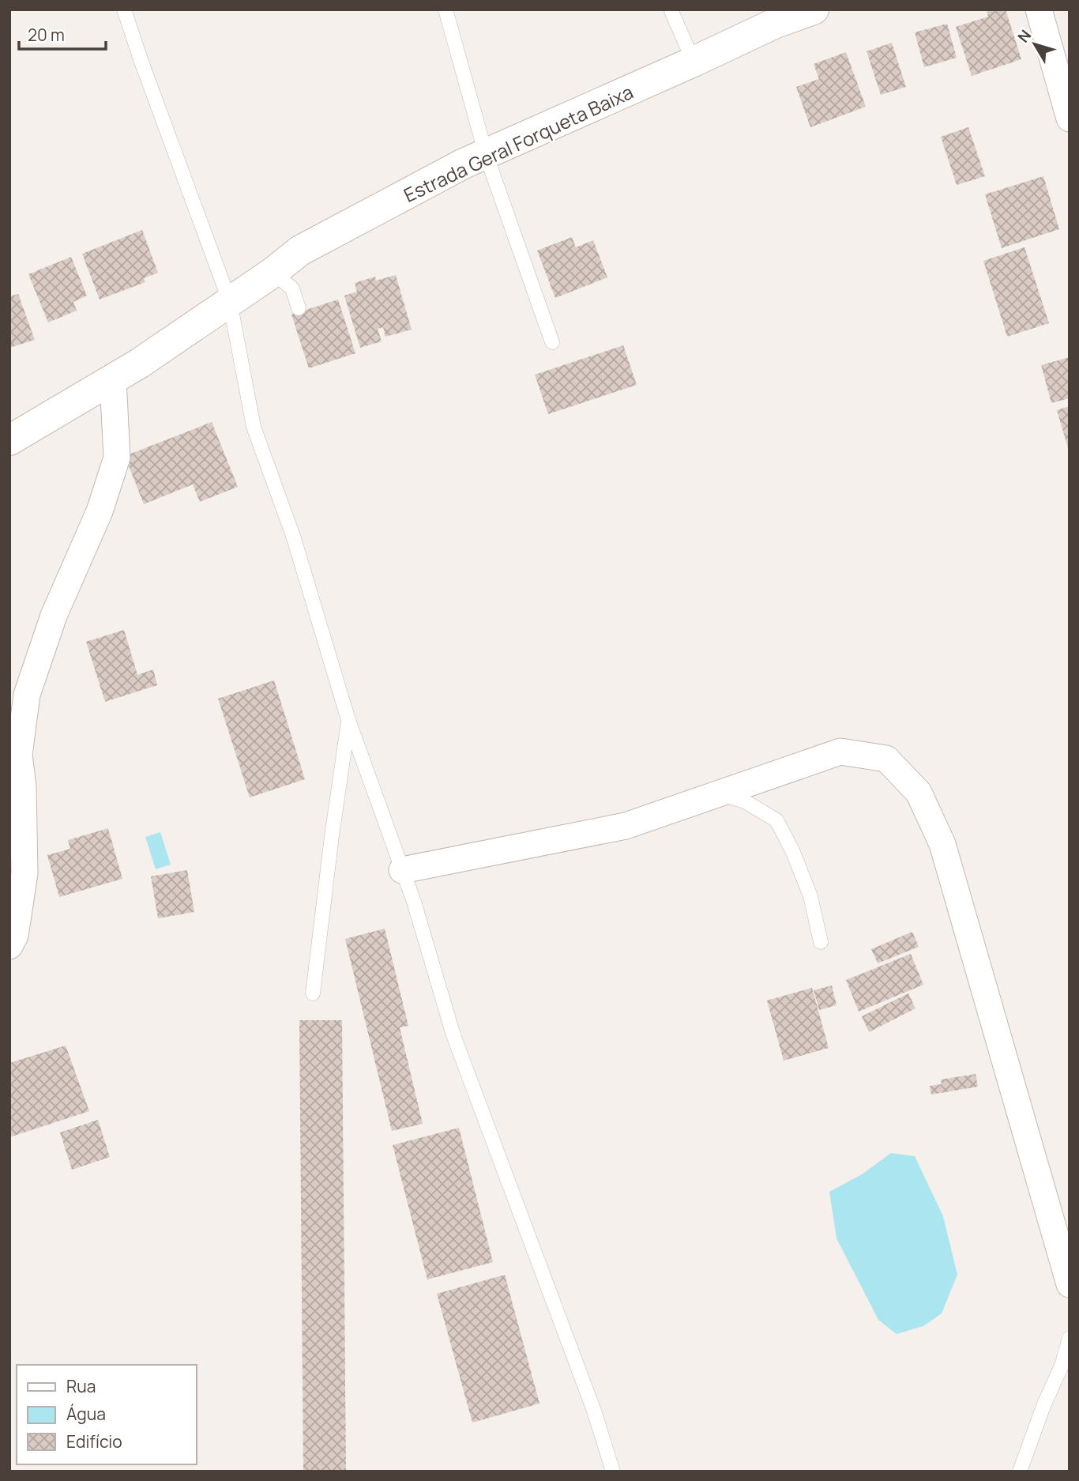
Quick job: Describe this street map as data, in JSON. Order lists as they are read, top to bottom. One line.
{"streets":{"street":["Estrada Geral Forqueta Baixa"]},"legend":["Rua","Água","Edifício"],"scale_bar":"20 m","north":"top left"}
